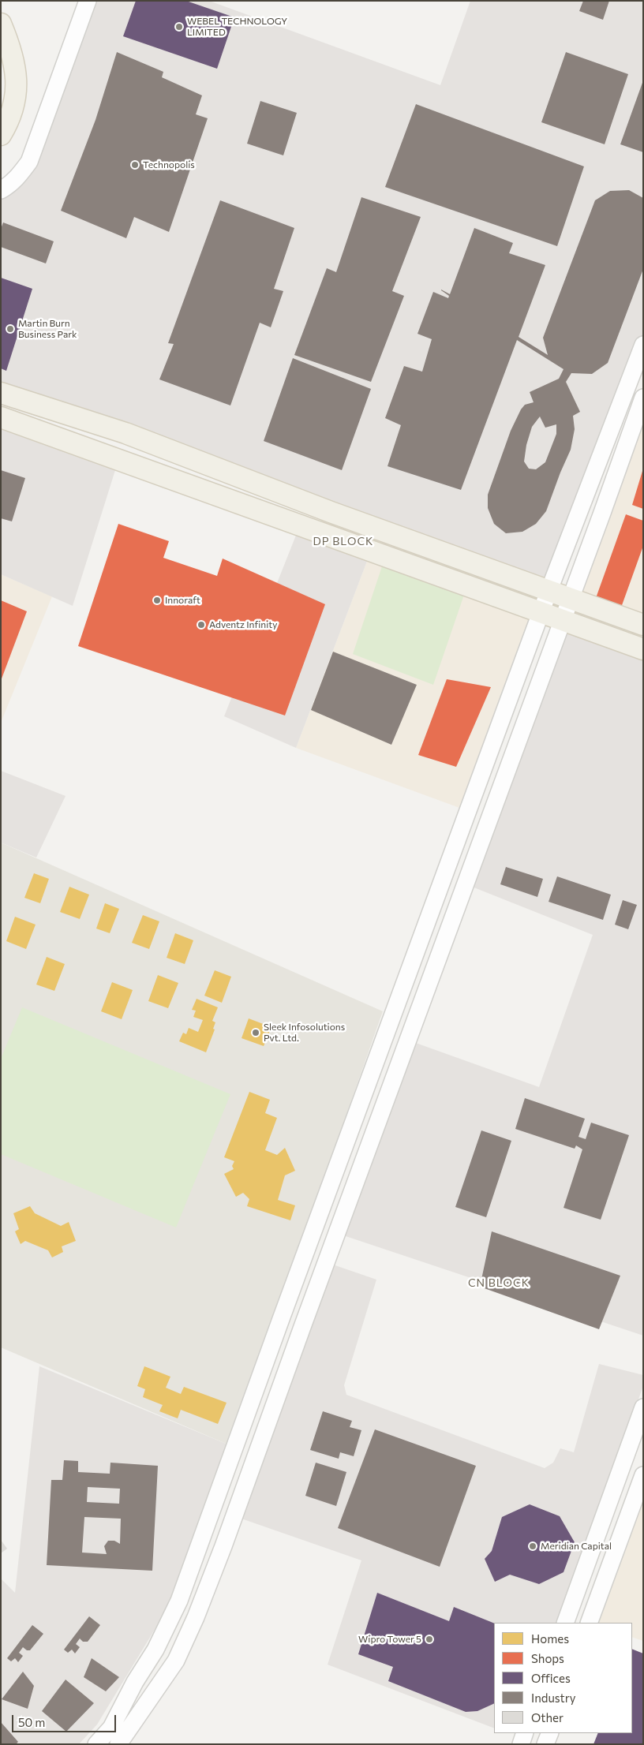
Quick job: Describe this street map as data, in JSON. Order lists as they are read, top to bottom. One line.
{"districts":["DP BLOCK","CN BLOCK"],"places":["WEBEL TECHNOLOGY LIMITED","Technopolis","Martin Burn Business Park","Innoraft","Adventz Infinity","Sleek Infosolutions Pvt. Ltd.","Meridian Capital","Wipro Tower 5"],"legend":["Homes","Shops","Offices","Industry","Other"],"scale_bar":"50 m"}
